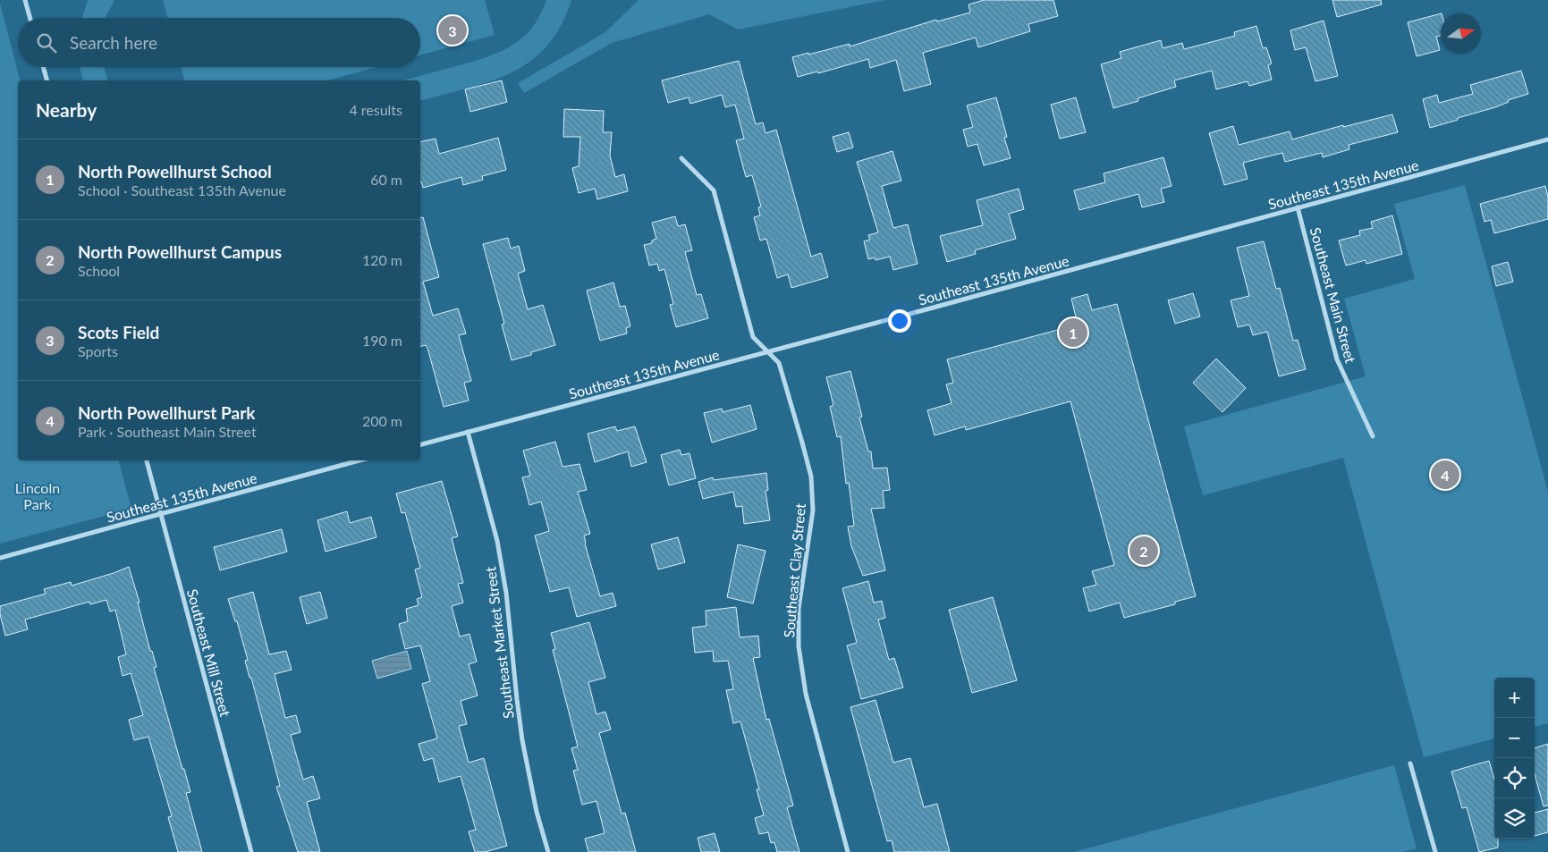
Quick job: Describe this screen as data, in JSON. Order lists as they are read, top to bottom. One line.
{"streets":{"street":["Southeast 135th Avenue","Southeast Main Street","Southeast Clay Street","Southeast Market Street","Southeast Mill Street"]},"crossings":[["Southeast 135th Avenue","Southeast Main Street"],["Southeast 135th Avenue","Southeast Clay Street"],["Southeast 135th Avenue","Southeast Market Street"],["Southeast 135th Avenue","Southeast Mill Street"]],"parks":["Lincoln Park"],"north":"right","page":{"pins":["3","1","4","2"],"search":"Search here","heading":["Nearby","4 results"],"list":[{"mark":"1","name":"North Powellhurst School","note":"School · Southeast 135th Avenue","value":"60 m"},{"mark":"2","name":"North Powellhurst Campus","note":"School","value":"120 m"},{"mark":"3","name":"Scots Field","note":"Sports","value":"190 m"},{"mark":"4","name":"North Powellhurst Park","note":"Park · Southeast Main Street","value":"200 m"}],"map_buttons":["+","−"]}}
